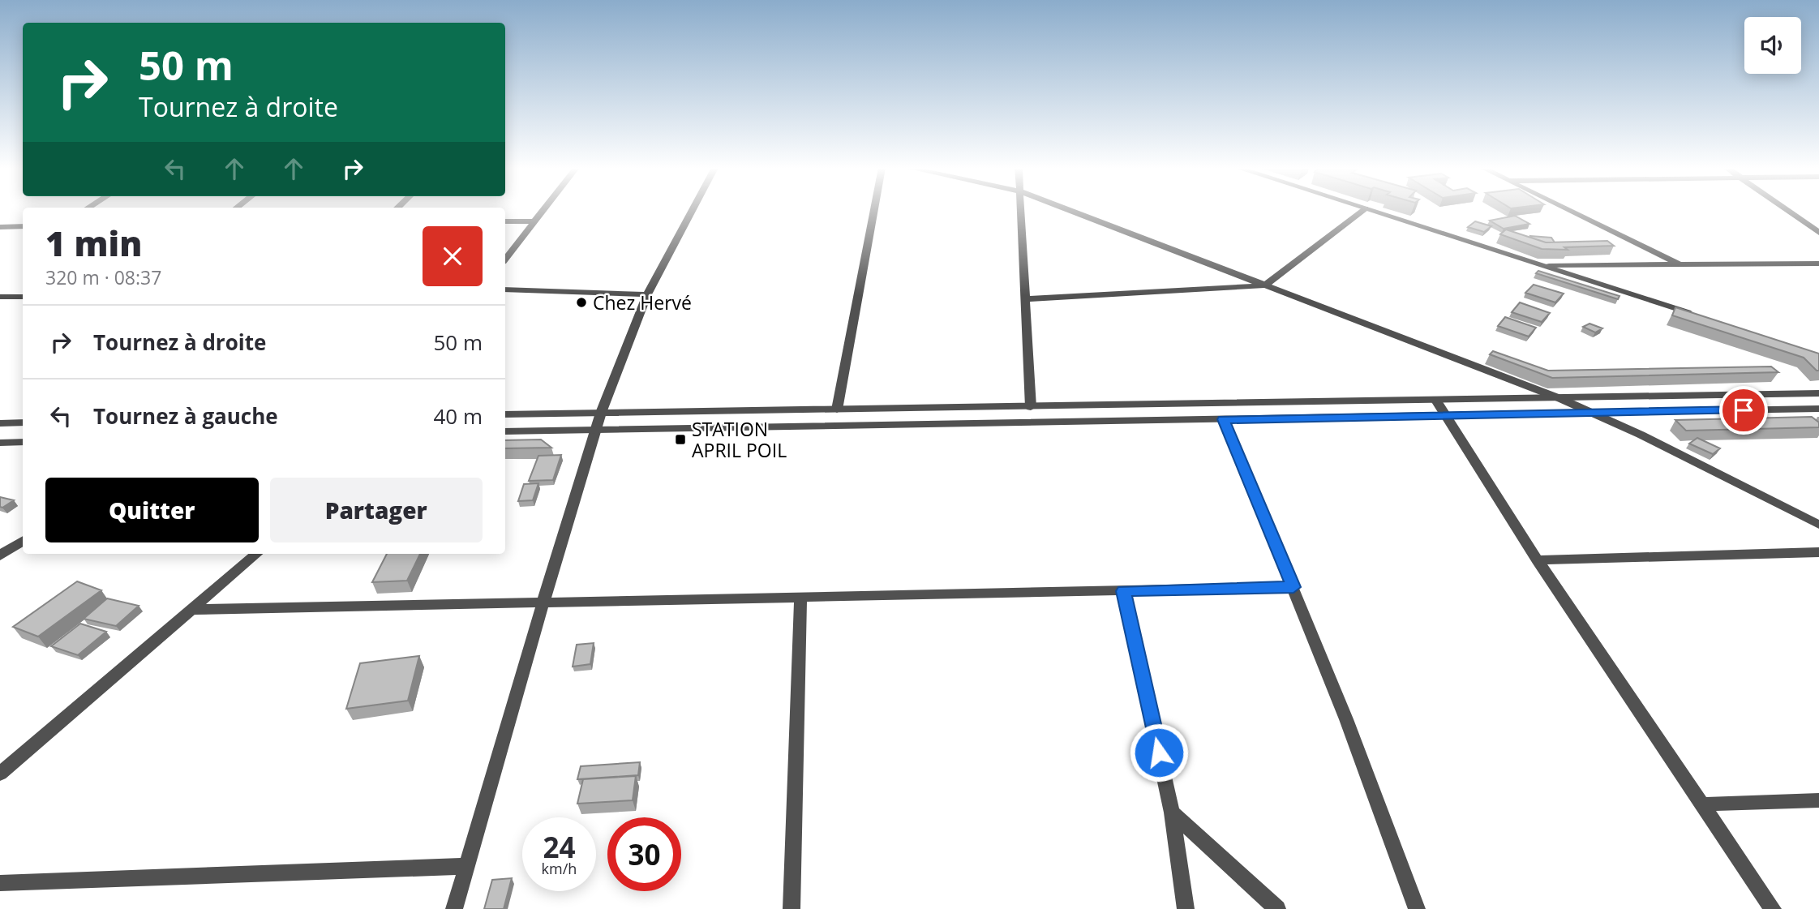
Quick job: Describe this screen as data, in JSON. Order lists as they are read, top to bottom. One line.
{"places":{"other":["Chez Hervé"],"transit":["STATION APRIL POIL"]},"page":{"turn":["50 m","Tournez à droite"],"heading":["1 min","320 m · 08:37"],"list":[{"name":"Tournez à droite","value":"50 m"},{"name":"Tournez à gauche","value":"40 m"}],"buttons":["Quitter","Partager"],"speed":"24 km/h","limit":"30"}}
